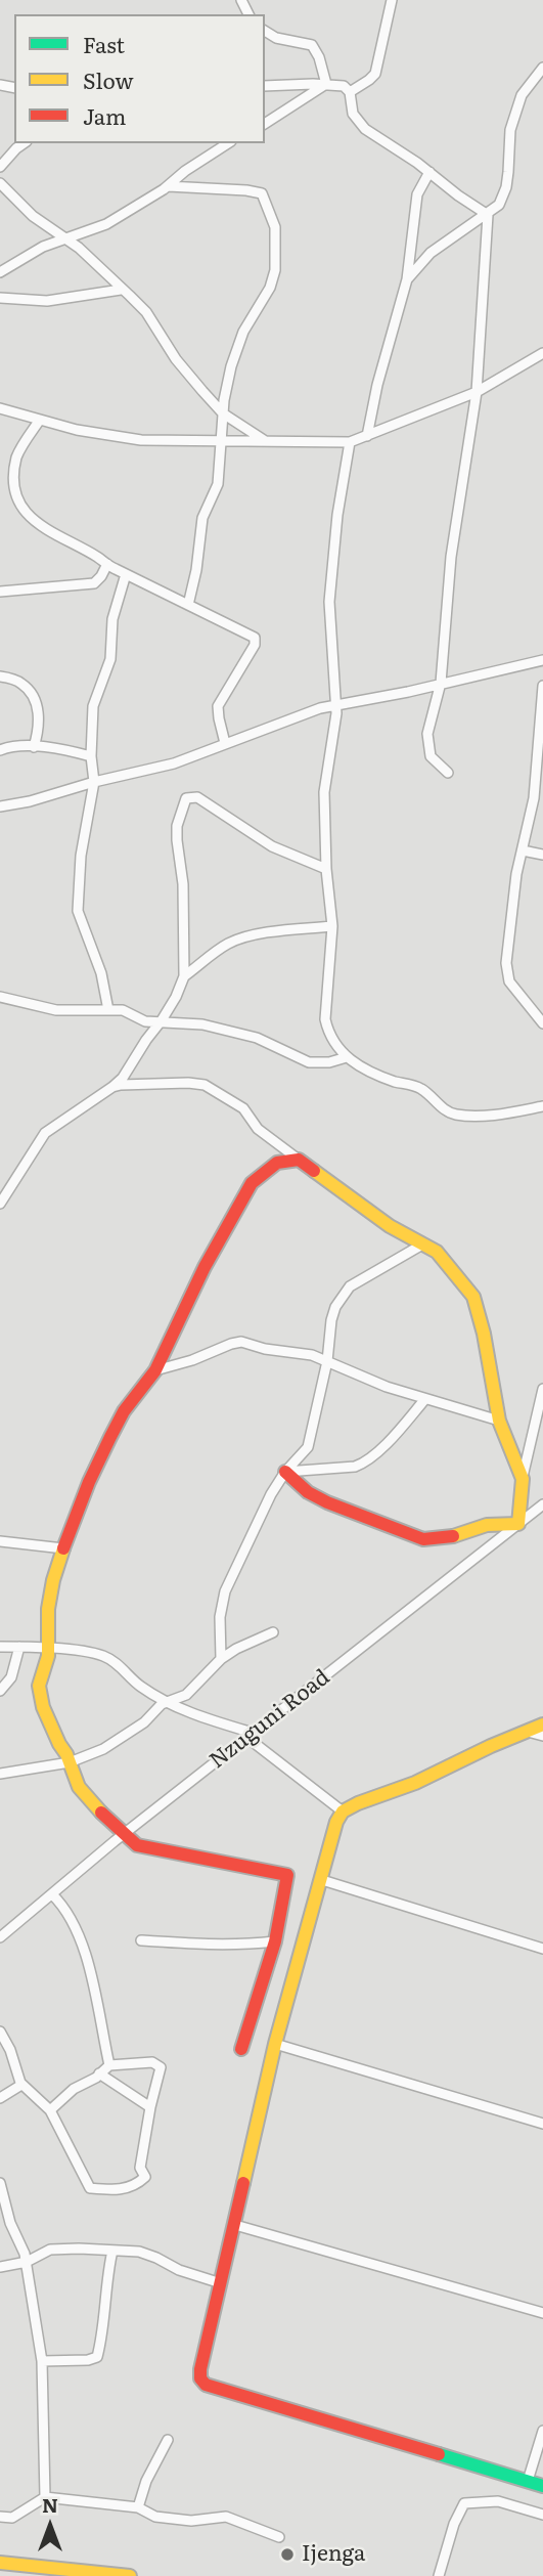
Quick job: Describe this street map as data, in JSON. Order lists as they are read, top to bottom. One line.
{"streets":{"street":["Nzuguni Road"]},"places":["Ijenga"],"legend":["Fast","Slow","Jam"],"north":"top"}
